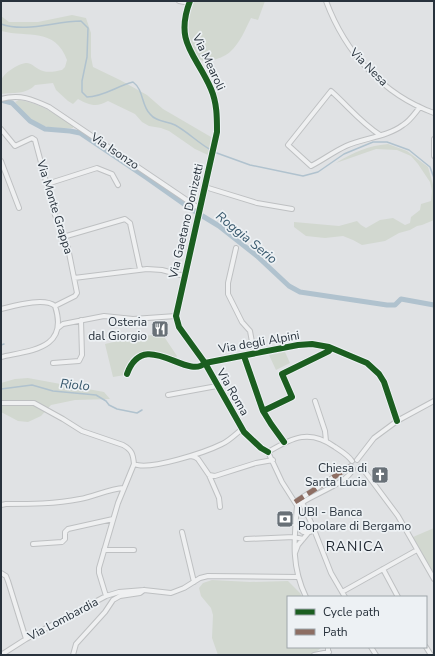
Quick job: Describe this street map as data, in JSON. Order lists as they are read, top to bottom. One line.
{"streets":{"street":["Via Mearoli","Via Nesa","Via Isonzo","Via Monte Grappa","Via Gaetano Donizetti","Via degli Alpini","Via Roma","Via Lombardia"]},"crossings":[["Via Mearoli","Via Gaetano Donizetti"],["Via Isonzo","Via Gaetano Donizetti"],["Via Gaetano Donizetti","Via Roma"],["Via degli Alpini","Via Roma"]],"districts":["RANICA"],"water":["Roggia Serio","Riolo"],"places":{"restaurant":["Osteria dal Giorgio"],"church":["Chiesa di Santa Lucia"],"bank":["UBI - Banca Popolare di Bergamo"]},"legend":["Cycle path","Path"]}
